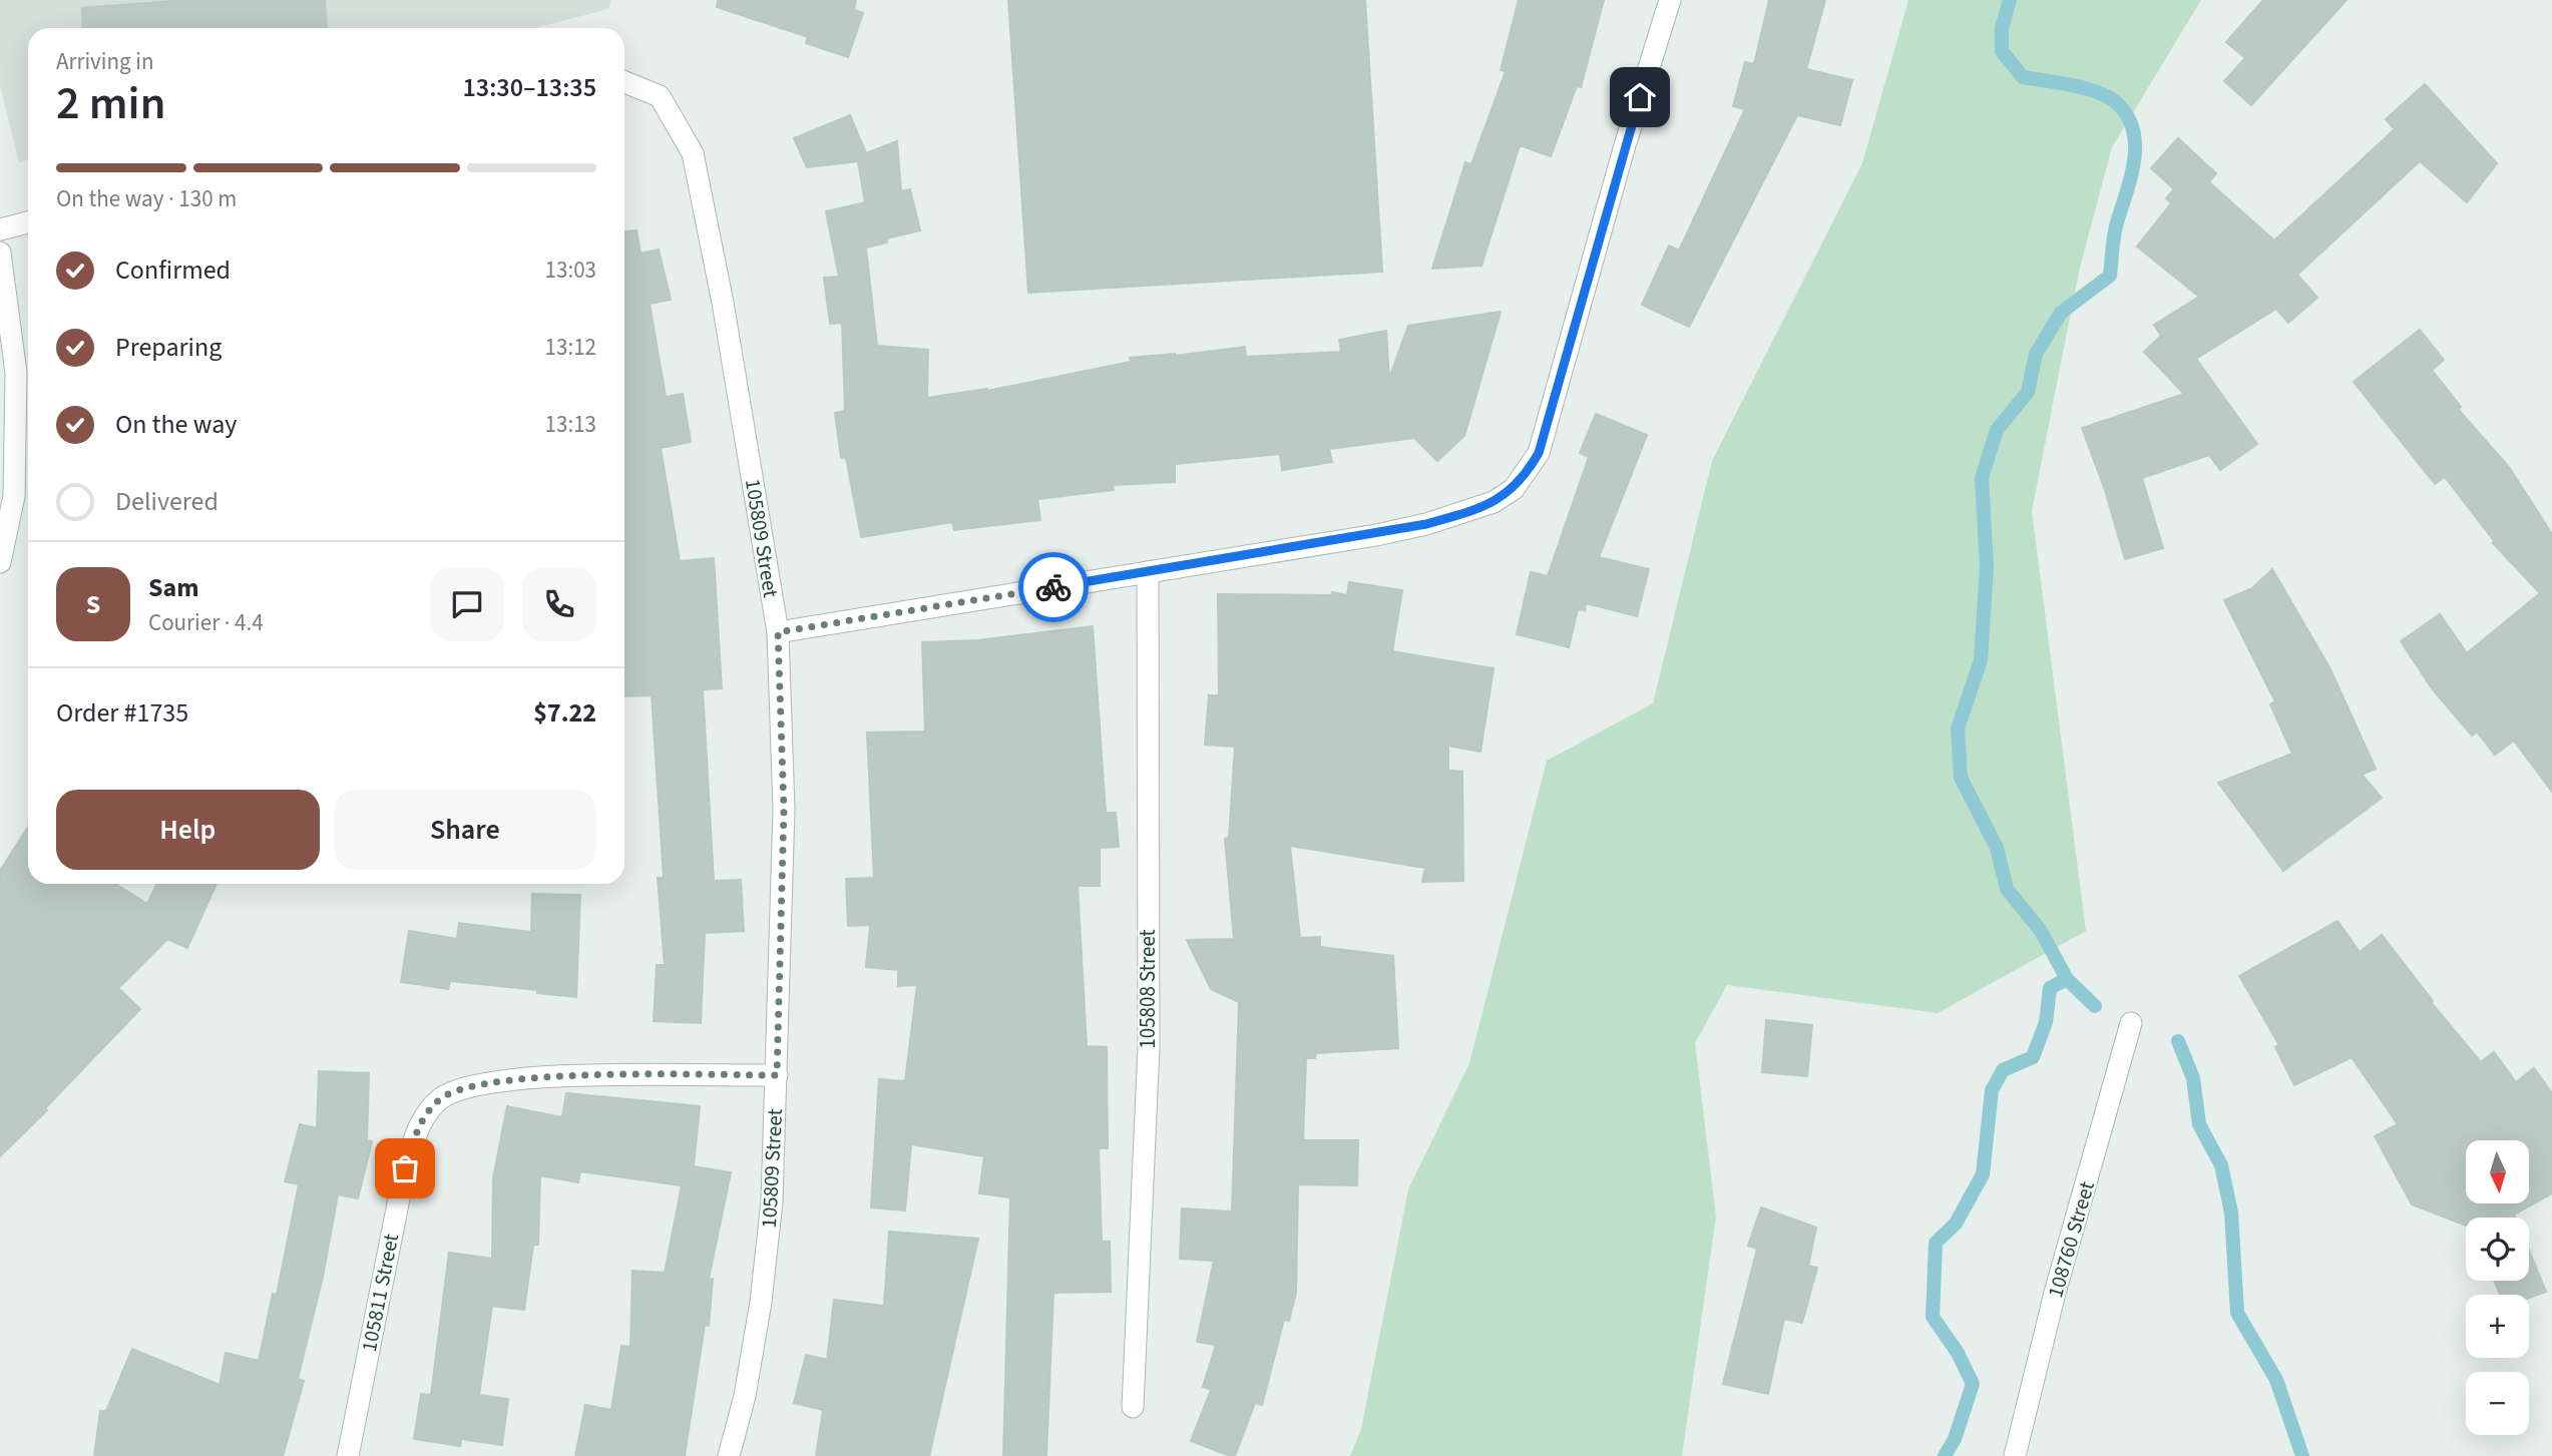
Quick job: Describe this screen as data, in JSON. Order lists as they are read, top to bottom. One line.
{"streets":{"street":["105809 Street","105808 Street","108760 Street","105811 Street"]},"crossings":[["105809 Street","105811 Street"]],"north":"bottom","page":{"heading":["2 min","Arriving in","13:30–13:35"],"panel":["Sam","Courier · 4.4","Order #1735","$7.22"],"bar":"On the way · 130 m","list":[["Confirmed","13:03"],["Preparing","13:12"],["On the way","13:13"],"Delivered"],"round":"S","buttons":["Help","Share"],"map_buttons":["+","−"]}}
